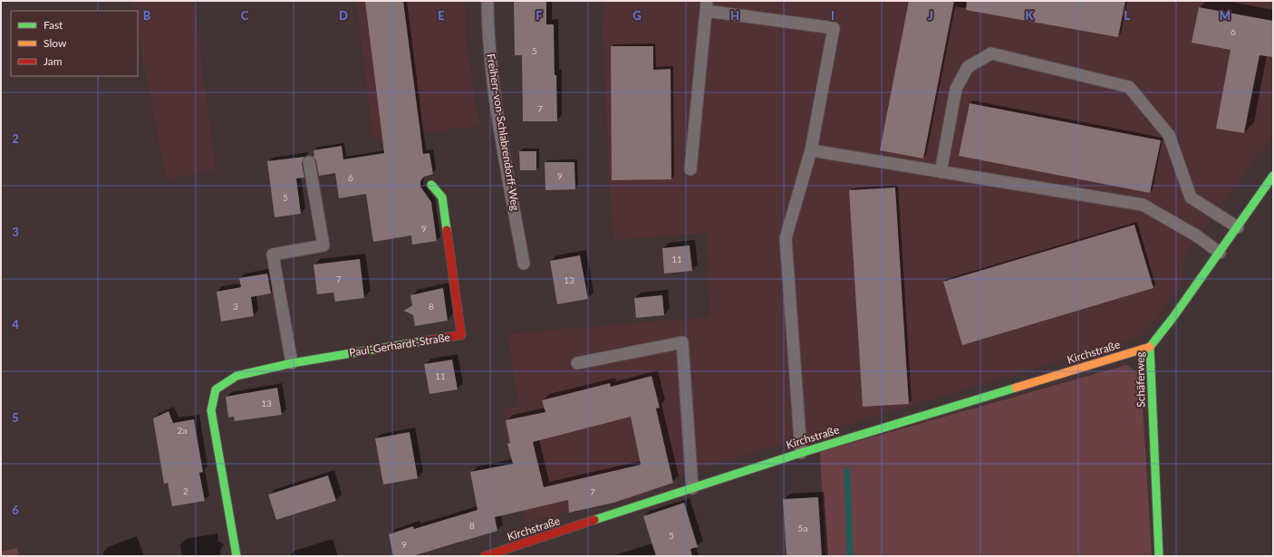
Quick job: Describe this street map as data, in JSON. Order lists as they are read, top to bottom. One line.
{"streets":{"street":["Paul-Gerhardt-Straße","Kirchstraße","Schäferweg"],"lane":["Freiherr-von-Schlabrendorff-Weg"]},"crossings":[["Kirchstraße","Schäferweg"]],"house_numbers":["6","5","7","9","6","5","9","11","7","13","3","8","11","13","2a","2","7","8","5a","5","9"],"legend":["Fast","Slow","Jam"],"grid":{"columns":["B","C","D","E","F","G","H","I","J","K","L","M"],"rows":["2","3","4","5","6"]}}
